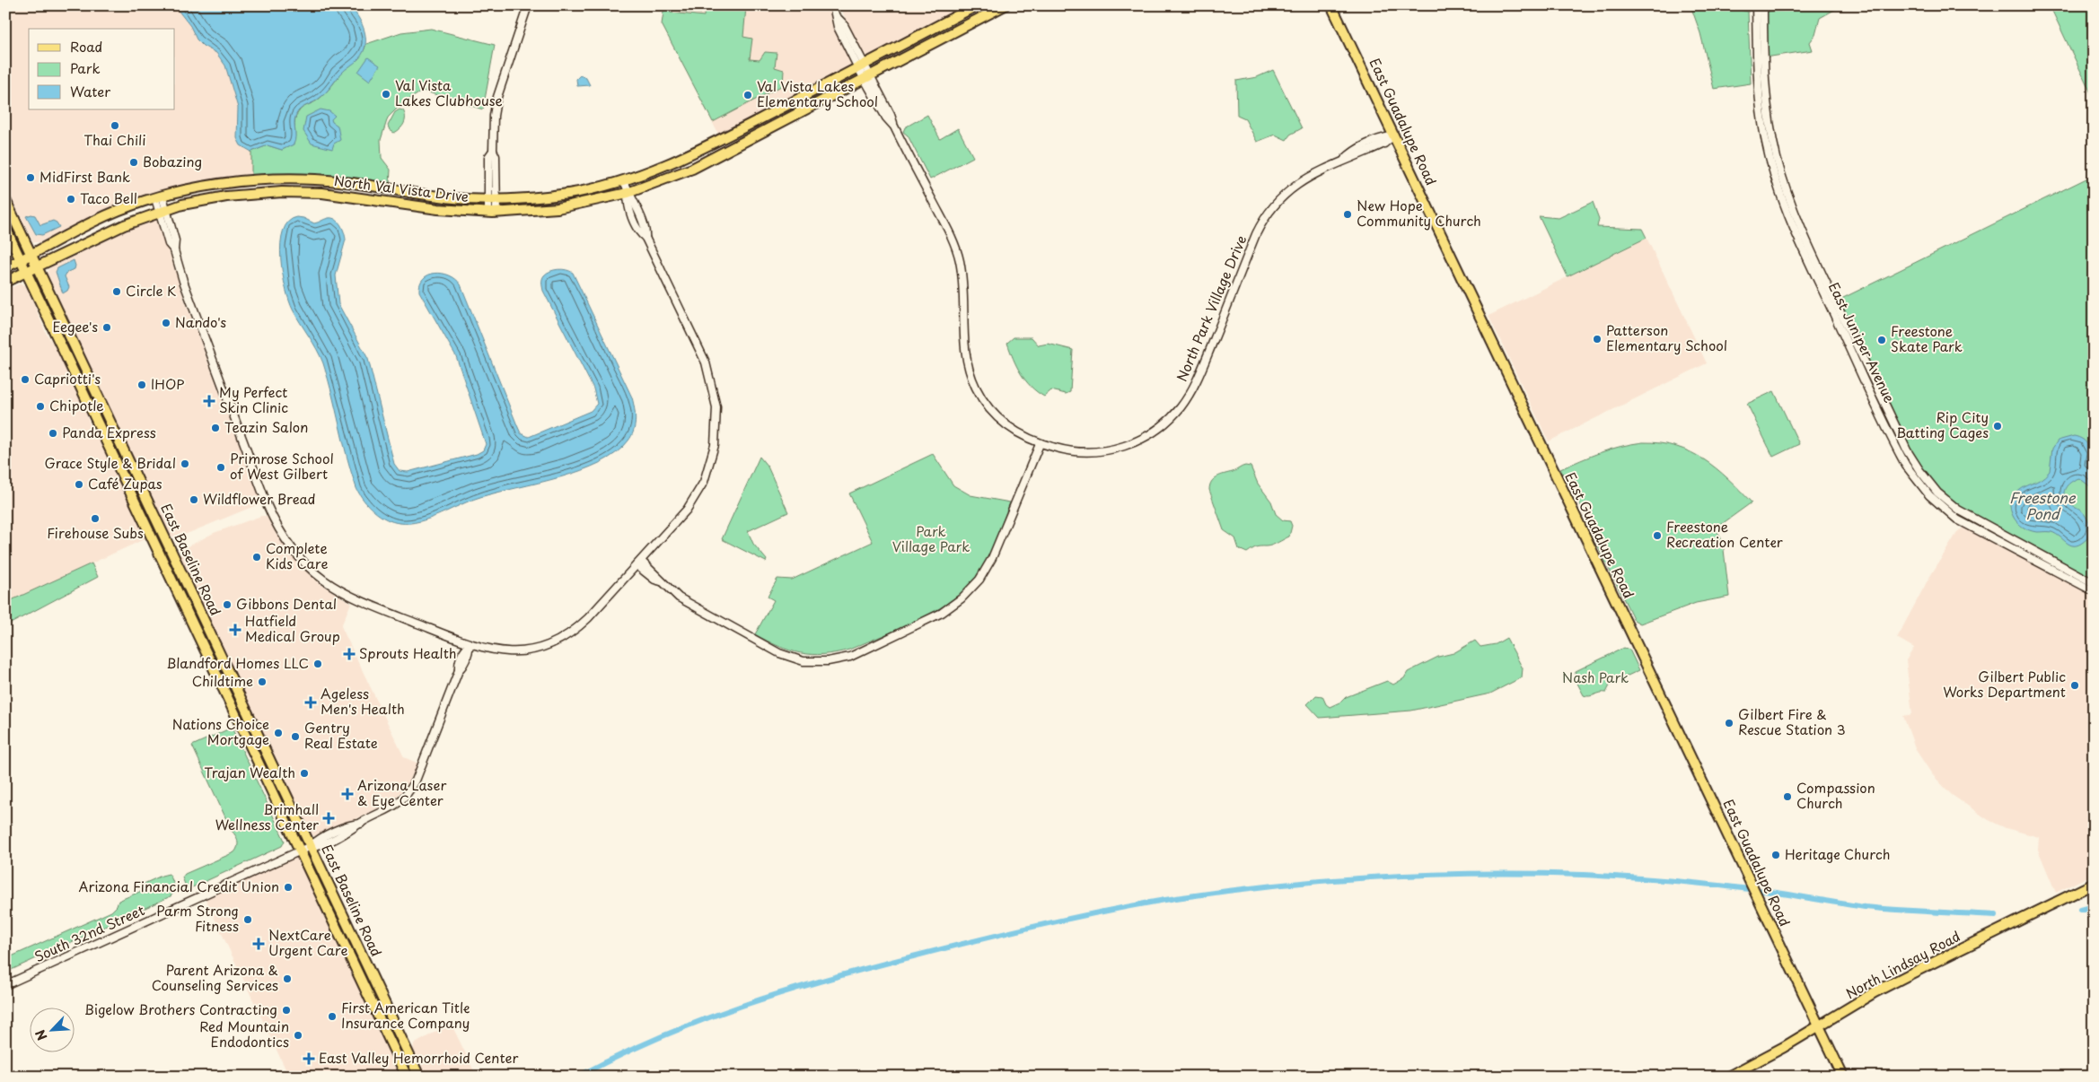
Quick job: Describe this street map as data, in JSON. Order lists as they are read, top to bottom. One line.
{"streets":{"main road":["East Guadalupe Road","North Val Vista Drive","East Baseline Road","North Lindsay Road"],"street":["North Park Village Drive","East Juniper Avenue","South 32nd Street"]},"crossings":[["East Guadalupe Road","North Park Village Drive"],["East Guadalupe Road","North Lindsay Road"],["North Val Vista Drive","North Park Village Drive"],["North Val Vista Drive","East Baseline Road"],["East Baseline Road","South 32nd Street"]],"water":["Freestone Pond"],"parks":["Park Village Park","Nash Park"],"places":{"other":["Val Vista Lakes Clubhouse","Val Vista Lakes Elementary School","Thai Chili","Bobazing","MidFirst Bank","Taco Bell","New Hope Community Church","Circle K","Nando's","Eegee's","Patterson Elementary School","Freestone Skate Park","Capriotti's","IHOP","Chipotle","Rip City Batting Cages","Teazin Salon","Panda Express","Grace Style & Bridal","Primrose School of West Gilbert","Café Zupas","Wildflower Bread","Firehouse Subs","Freestone Recreation Center","Complete Kids Care","Gibbons Dental","Blandford Homes LLC","Childtime","Gilbert Public Works Department","Gilbert Fire & Rescue Station 3","Nations Choice Mortgage","Gentry Real Estate","Trajan Wealth","Compassion Church","Heritage Church","Arizona Financial Credit Union","Parm Strong Fitness","Parent Arizona & Counseling Services","Bigelow Brothers Contracting","First American Title Insurance Company","Red Mountain Endodontics"],"health":["My Perfect Skin Clinic","Hatfield Medical Group","Sprouts Health","Ageless Men's Health","Arizona Laser & Eye Center","Brimhall Wellness Center","NextCare Urgent Care","East Valley Hemorrhoid Center"]},"legend":["Road","Park","Water"],"north":"bottom left"}
